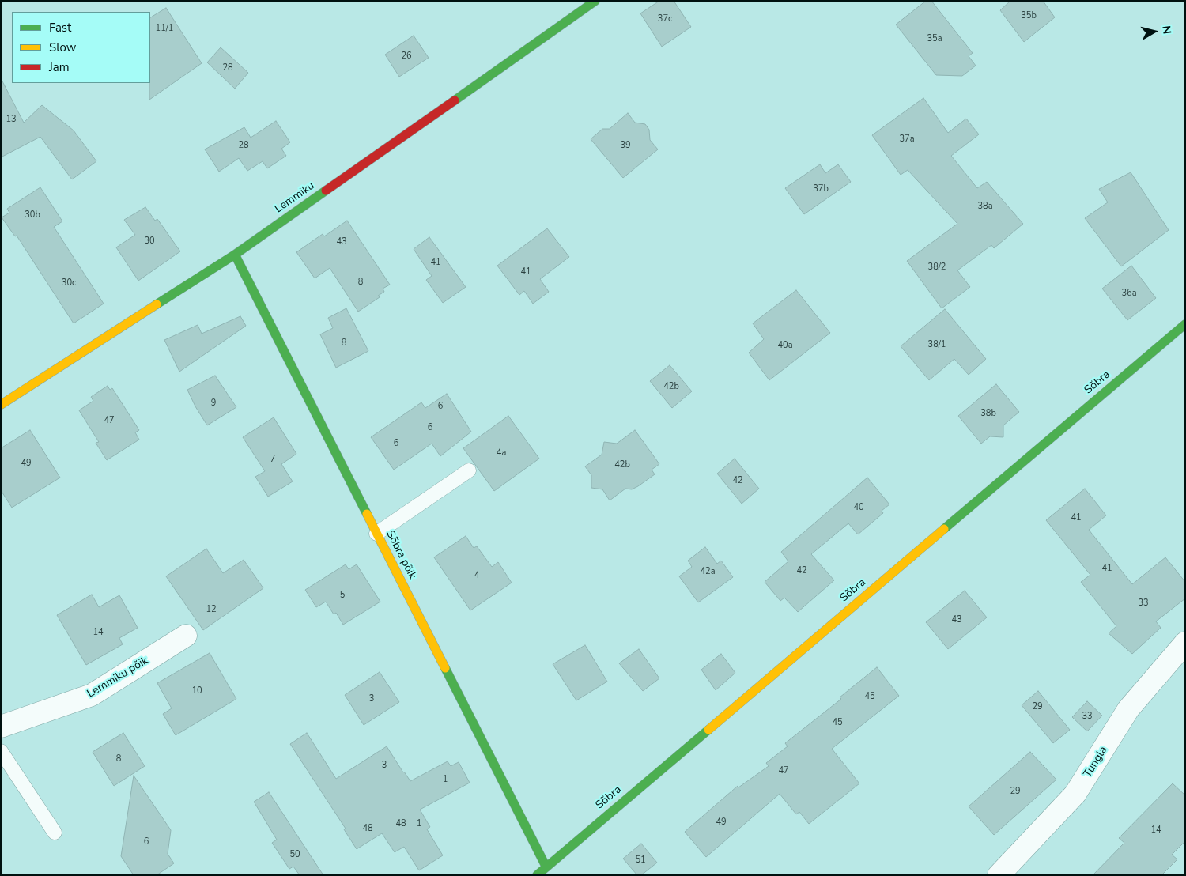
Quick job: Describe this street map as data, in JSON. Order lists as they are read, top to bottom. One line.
{"streets":{"street":["Lemmiku","Sõbra","Sõbra põik","Lemmiku põik","Tungla"]},"crossings":[["Lemmiku","Sõbra põik"],["Sõbra","Sõbra põik"]],"house_numbers":["35b","37c","11/1","35a","26","28","13","37a","28","39","37b","38a","30b","30","43","41","38/2","41","8","30c","36a","8","38/1","40a","42b","9","6","38b","47","6","6","4a","7","49","42b","42","40","41","41","42","42a","4","5","33","12","43","14","10","45","3","29","33","45","8","3","47","1","29","49","48","1","48","14","6","50","51"],"legend":["Fast","Slow","Jam"],"north":"right"}
